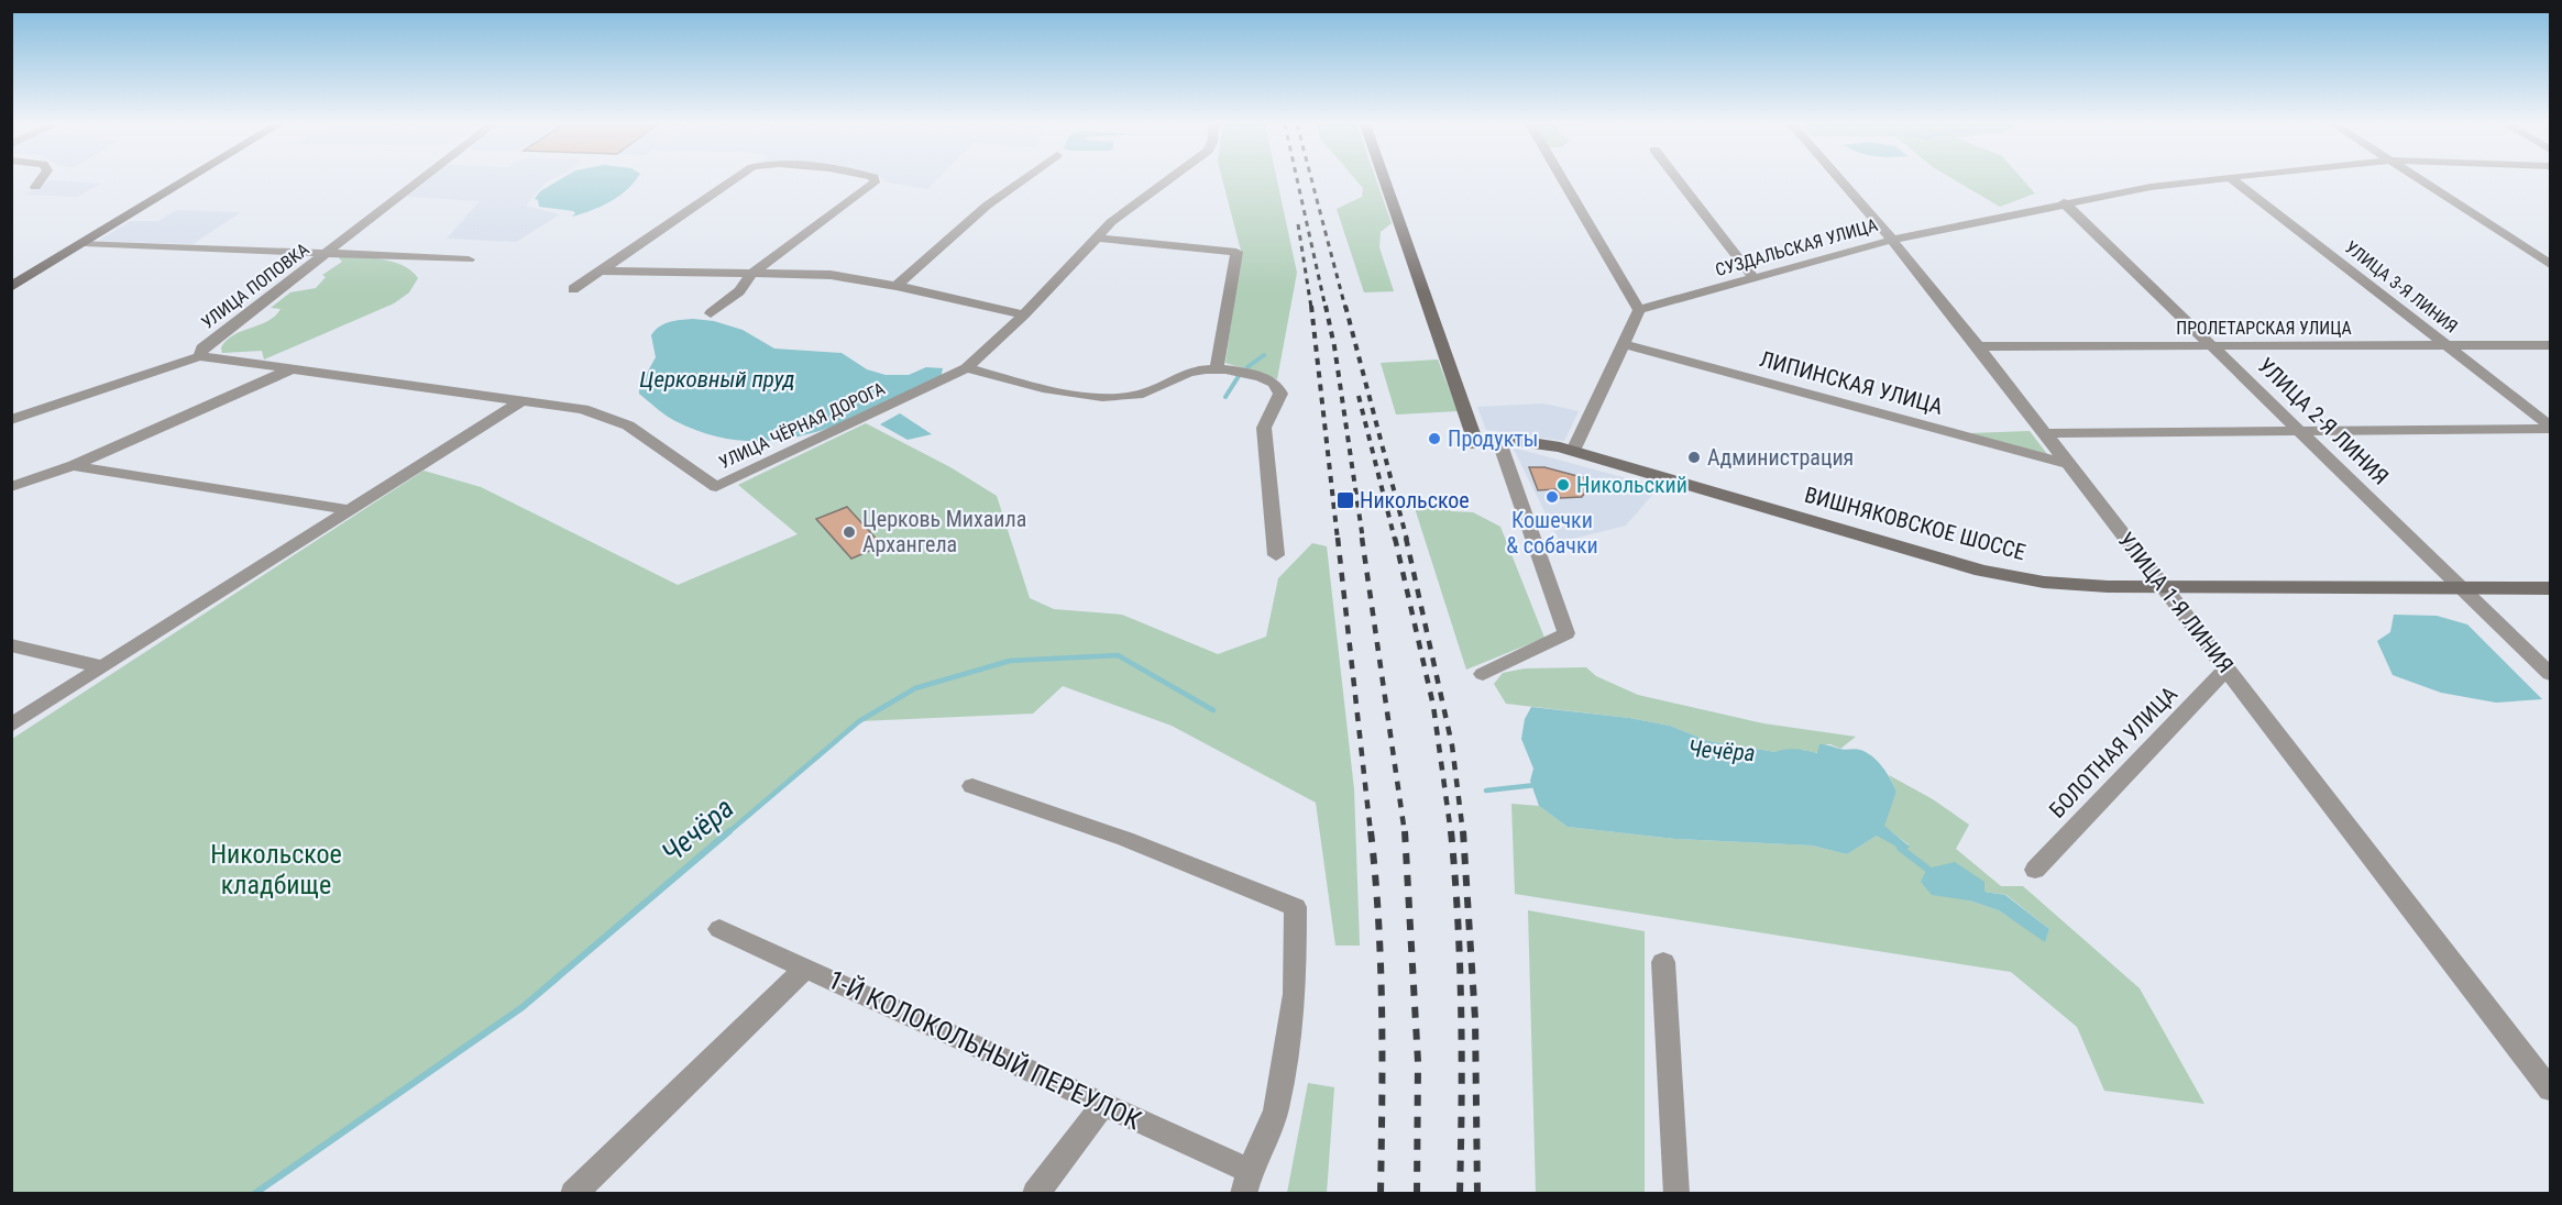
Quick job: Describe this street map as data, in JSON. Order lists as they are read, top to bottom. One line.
{"streets":{"street":["СУЗДАЛЬСКАЯ УЛИЦА","УЛИЦА ПОПОВКА","УЛИЦА 3-Я ЛИНИЯ","ПРОЛЕТАРСКАЯ УЛИЦА","ЛИПИНСКАЯ УЛИЦА","УЛИЦА 2-Я ЛИНИЯ","УЛИЦА ЧЁРНАЯ ДОРОГА","ВИШНЯКОВСКОЕ ШОССЕ","УЛИЦА 1-Я ЛИНИЯ","БОЛОТНАЯ УЛИЦА","1-Й КОЛОКОЛЬНЫЙ ПЕРЕУЛОК"]},"crossings":[["СУЗДАЛЬСКАЯ УЛИЦА","УЛИЦА 2-Я ЛИНИЯ"],["СУЗДАЛЬСКАЯ УЛИЦА","УЛИЦА 1-Я ЛИНИЯ"],["УЛИЦА ПОПОВКА","УЛИЦА ЧЁРНАЯ ДОРОГА"],["УЛИЦА 3-Я ЛИНИЯ","ПРОЛЕТАРСКАЯ УЛИЦА"],["ПРОЛЕТАРСКАЯ УЛИЦА","УЛИЦА 2-Я ЛИНИЯ"],["ПРОЛЕТАРСКАЯ УЛИЦА","УЛИЦА 1-Я ЛИНИЯ"],["ЛИПИНСКАЯ УЛИЦА","УЛИЦА 1-Я ЛИНИЯ"],["УЛИЦА 2-Я ЛИНИЯ","ВИШНЯКОВСКОЕ ШОССЕ"],["ВИШНЯКОВСКОЕ ШОССЕ","УЛИЦА 1-Я ЛИНИЯ"],["УЛИЦА 1-Я ЛИНИЯ","БОЛОТНАЯ УЛИЦА"]],"water":["Церковный пруд","Чечёра"],"parks":["Никольское кладбище"],"places":{"other":["Продукты","Администрация","Никольский","Кошечки & собачки","Церковь Михаила Архангела"],"transit":["Никольское"]}}
